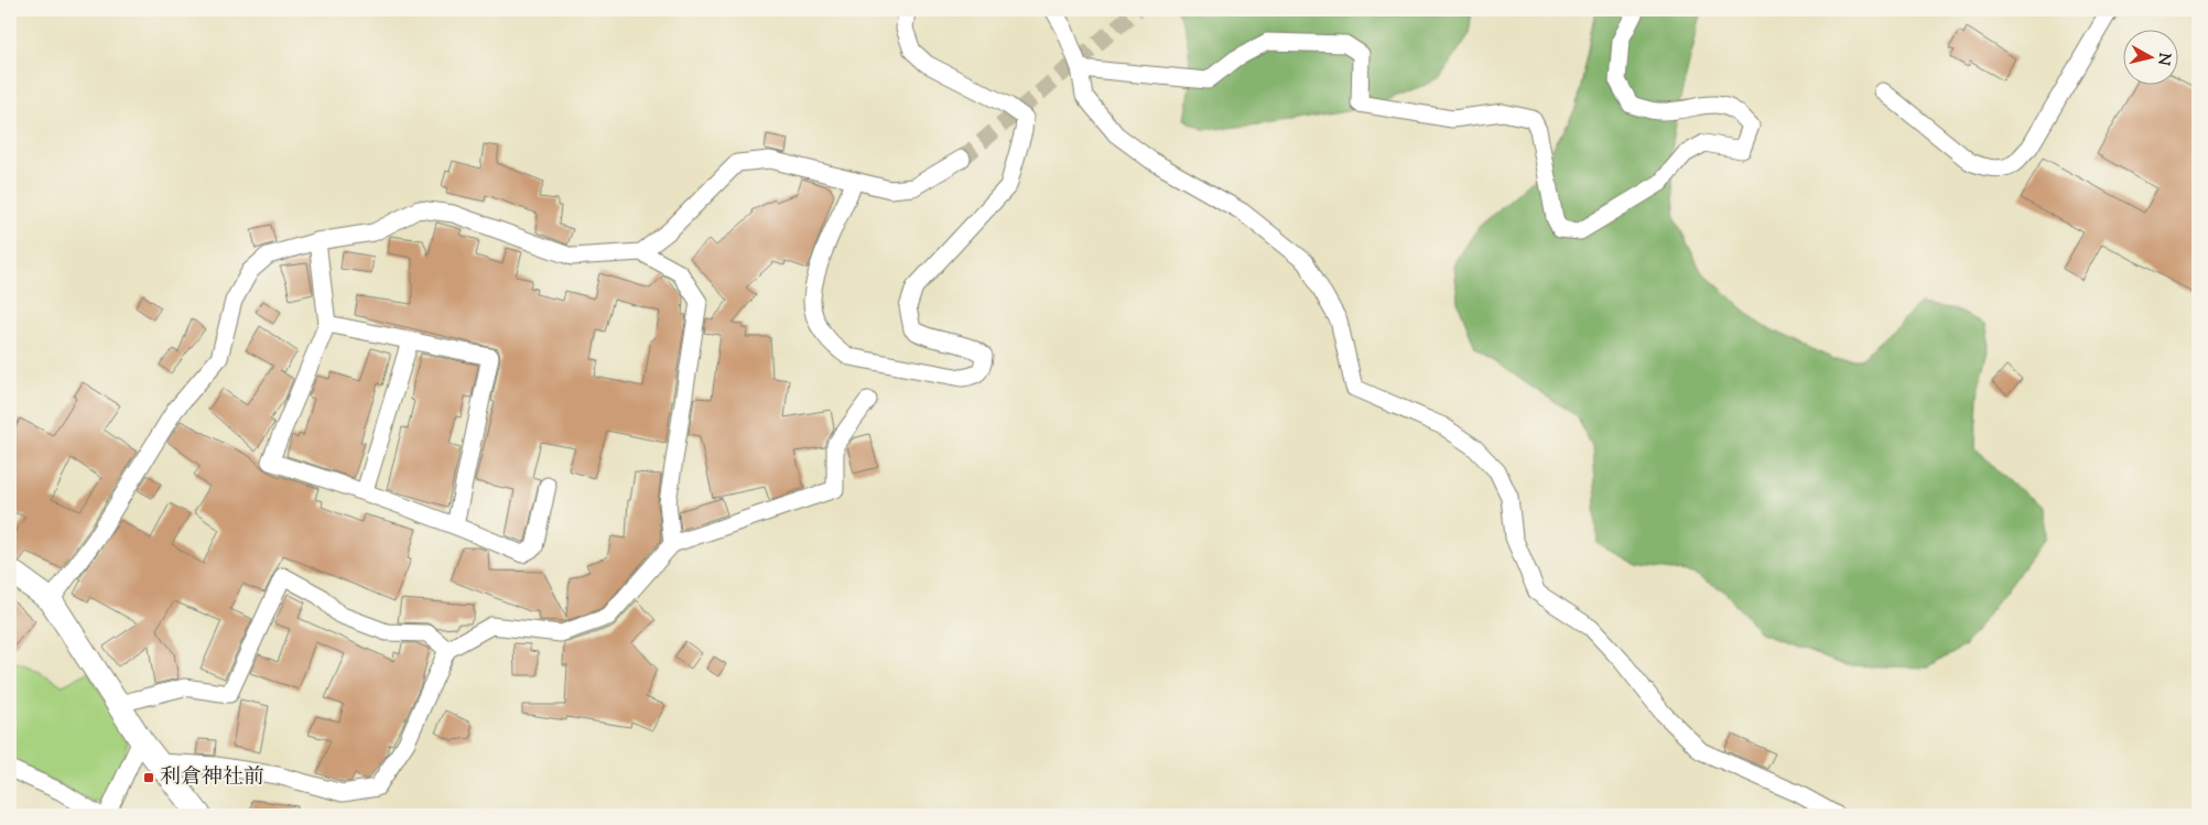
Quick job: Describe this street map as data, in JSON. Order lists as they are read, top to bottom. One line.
{"places":{"transit":["利倉神社前"]},"north":"right"}
